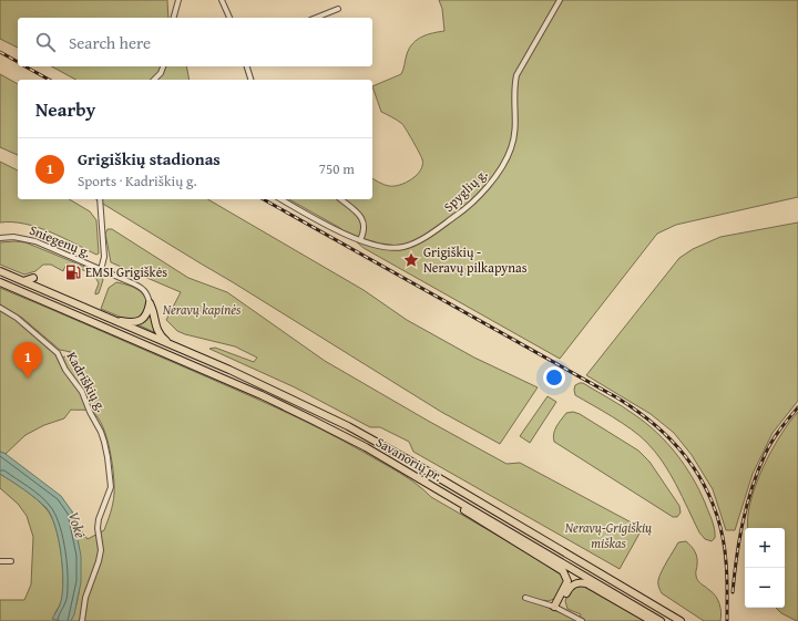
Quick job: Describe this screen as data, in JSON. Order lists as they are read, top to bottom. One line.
{"streets":{"highway":["Savanorių pr."],"street":["Spyglių g.","Sniegenų g.","Kadriškių g."]},"water":["Vokė"],"parks":["Neravų kapinės","Neravų-Grigiškių miškas"],"places":{"place":["Grigiškių - Neravų pilkapynas"],"fuel station":["EMSI Grigiškės"]},"page":{"search":"Search here","heading":"Nearby","list":[{"mark":"1","name":"Grigiškių stadionas","note":"Sports · Kadriškių g.","value":"750 m"}],"pins":"1","map_buttons":["+","−"]}}
